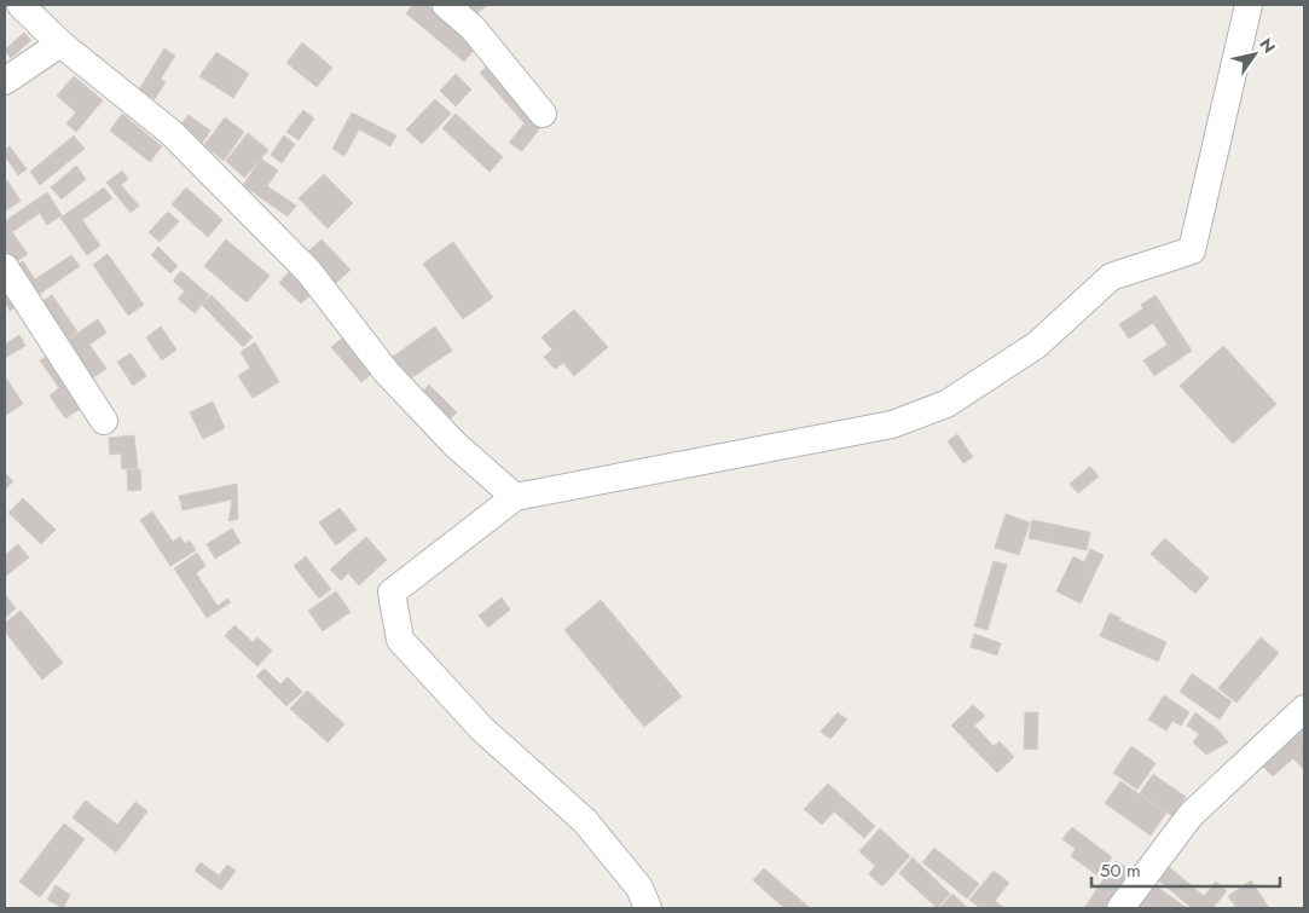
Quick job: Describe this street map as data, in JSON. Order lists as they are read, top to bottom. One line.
{"scale_bar":"50 m","north":"top right"}
